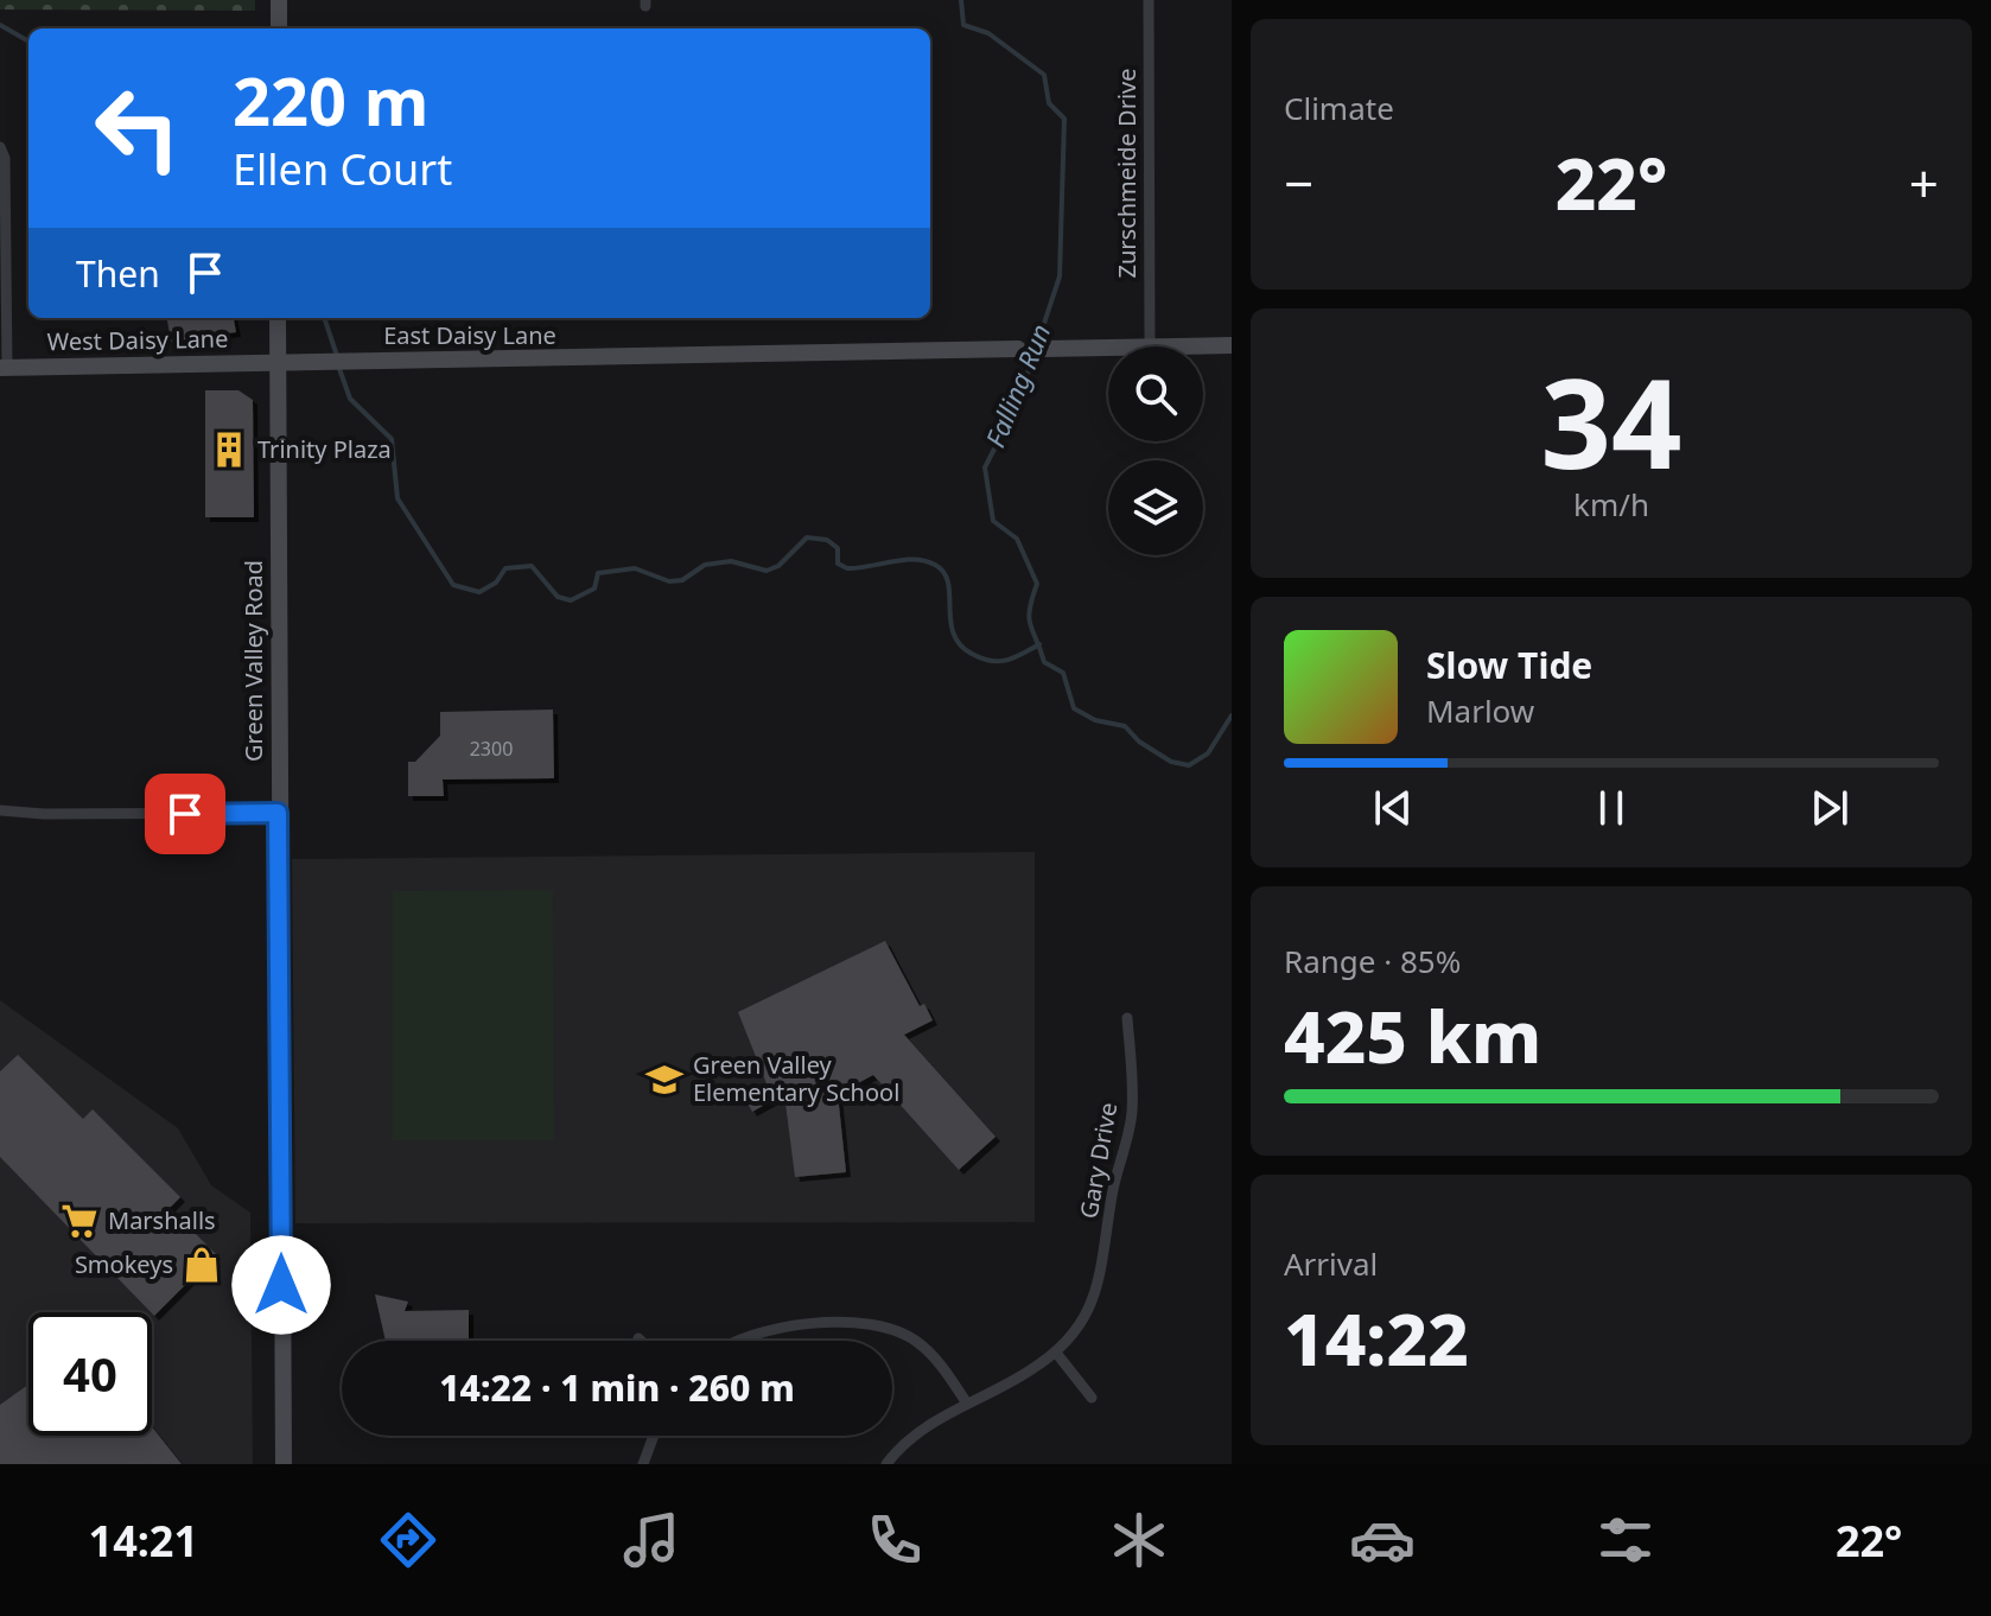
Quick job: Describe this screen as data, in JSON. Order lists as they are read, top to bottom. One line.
{"streets":{"street":["Zurschmeide Drive","East Daisy Lane","West Daisy Lane","Green Valley Road","Gary Drive"]},"crossings":[["Zurschmeide Drive","East Daisy Lane"],["East Daisy Lane","West Daisy Lane"],["East Daisy Lane","Green Valley Road"],["West Daisy Lane","Green Valley Road"]],"water":["Falling Run"],"places":{"building":["Trinity Plaza"],"school or university":["Green Valley Elementary School"],"supermarket":["Marshalls"],"shop":["Smokeys"]},"house_numbers":["2300"],"page":{"tile":["Climate",["34","km/h"],["Range · 85%","425 km"],["Arrival","14:22"]],"turn":["220 m","Ellen Court"],"heat":["−","22°","+"],"then":"Then","song":["Slow Tide","Marlow"],"limit":"40","trip":"14:22 · 1 min · 260 m","tabs":["14:21","22°"]}}
